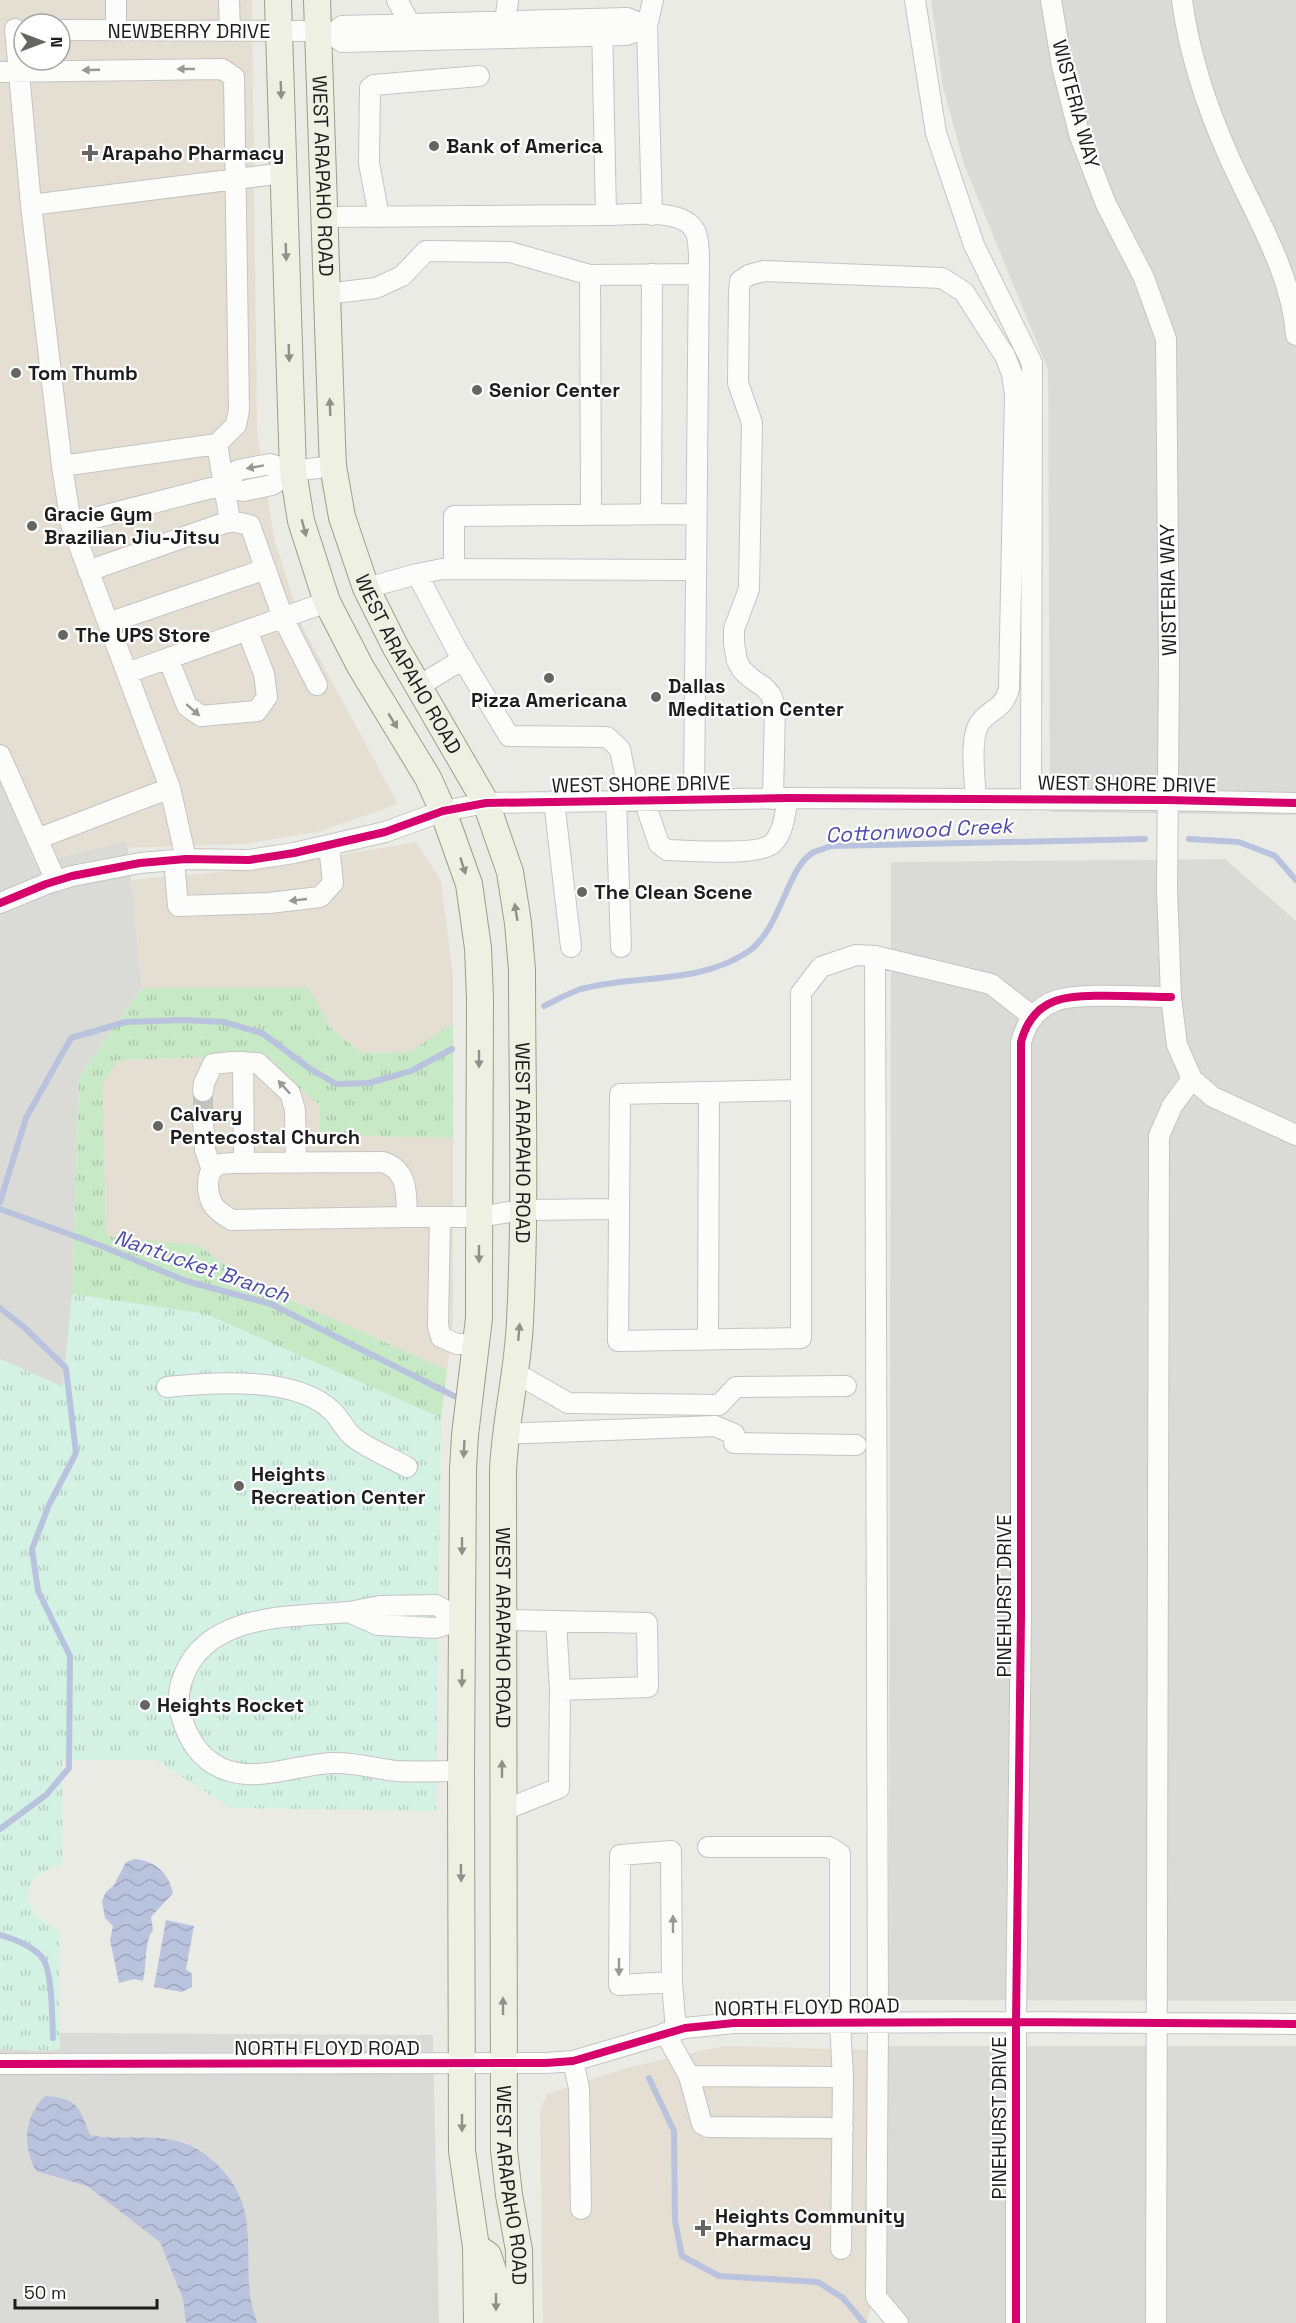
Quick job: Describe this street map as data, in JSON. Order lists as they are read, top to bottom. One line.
{"streets":{"main road":["WEST ARAPAHO ROAD"],"street":["NEWBERRY DRIVE","WISTERIA WAY","WEST SHORE DRIVE","PINEHURST DRIVE","NORTH FLOYD ROAD"]},"crossings":[["NEWBERRY DRIVE","WEST ARAPAHO ROAD"],["WISTERIA WAY","WEST SHORE DRIVE"],["WEST ARAPAHO ROAD","WEST SHORE DRIVE"],["WEST ARAPAHO ROAD","NORTH FLOYD ROAD"],["PINEHURST DRIVE","NORTH FLOYD ROAD"]],"water":["Cottonwood Creek","Nantucket Branch"],"places":{"other":["Bank of America","Tom Thumb","Senior Center","Gracie Gym Brazilian Jiu-Jitsu","The UPS Store","Pizza Americana","Dallas Meditation Center","The Clean Scene","Calvary Pentecostal Church","Heights Recreation Center","Heights Rocket"],"health":["Arapaho Pharmacy","Heights Community Pharmacy"]},"scale_bar":"50 m","north":"right"}
